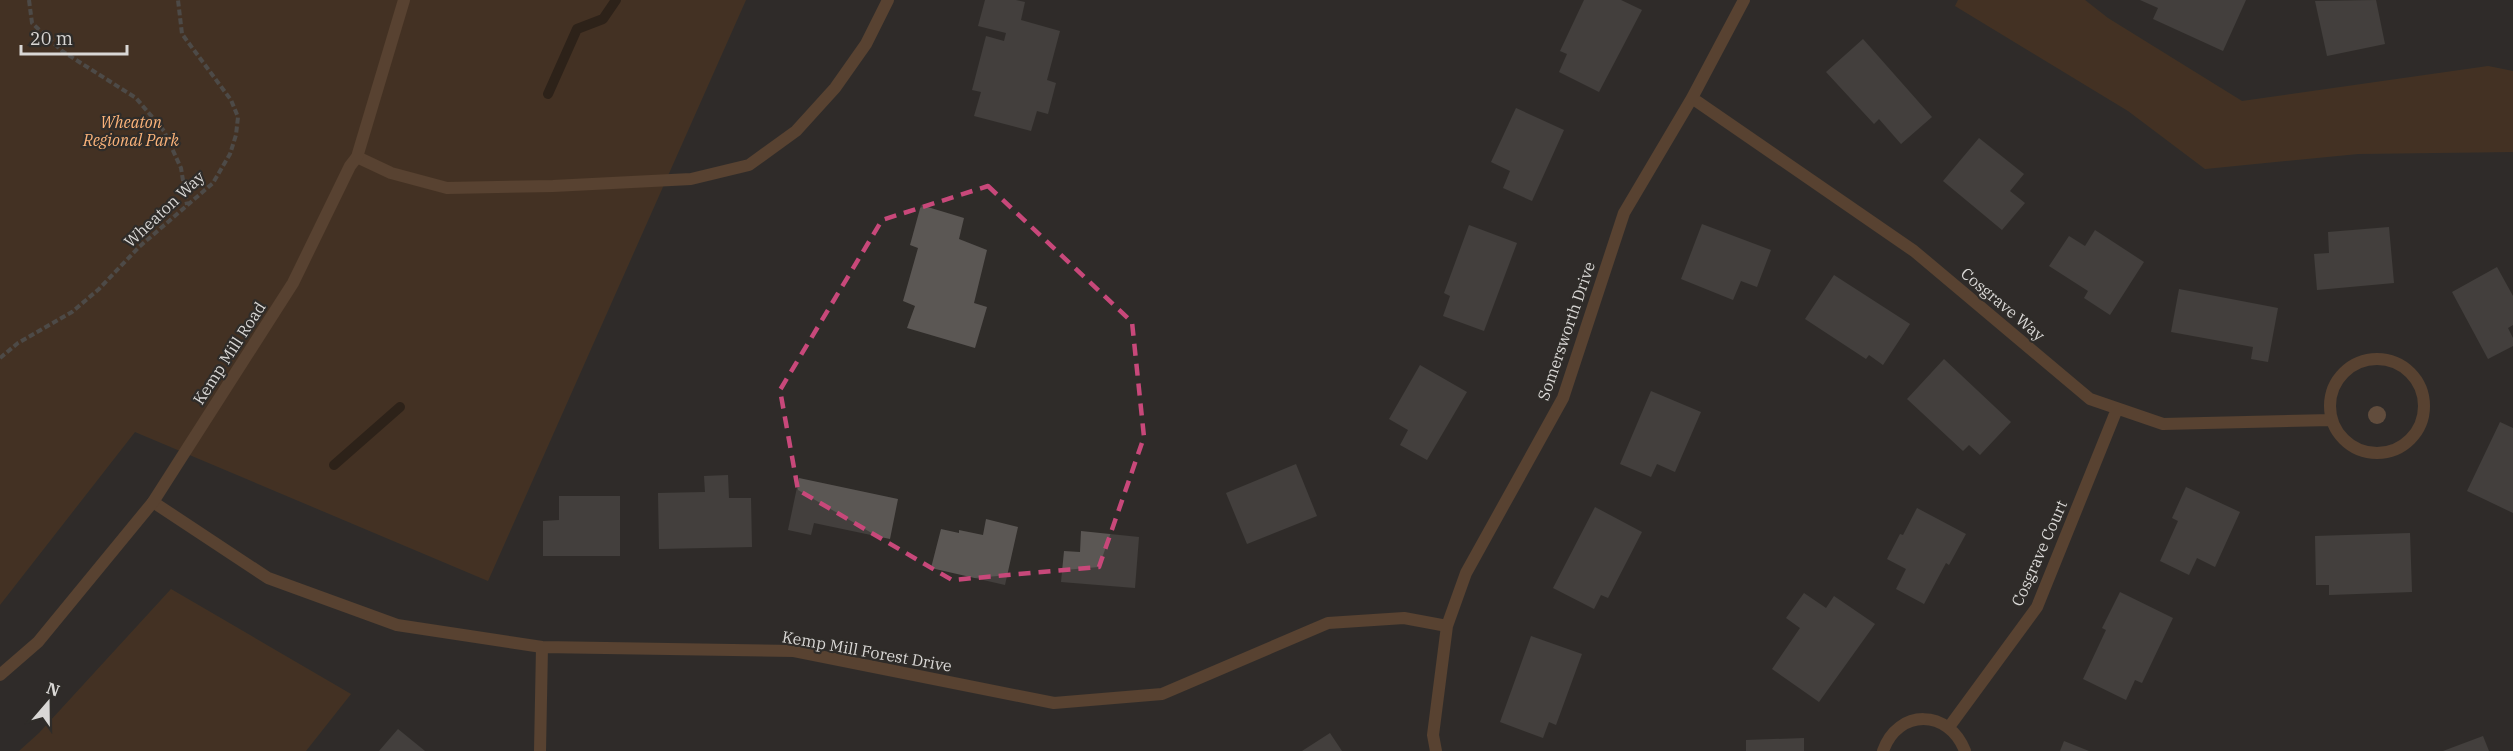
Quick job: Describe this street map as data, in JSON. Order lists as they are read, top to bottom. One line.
{"streets":{"street":["Cosgrave Way","Somersworth Drive","Kemp Mill Road","Cosgrave Court","Kemp Mill Forest Drive"],"path":["Wheaton Way"]},"crossings":[["Cosgrave Way","Somersworth Drive"],["Cosgrave Way","Cosgrave Court"],["Somersworth Drive","Kemp Mill Forest Drive"],["Kemp Mill Road","Kemp Mill Forest Drive"]],"parks":["Wheaton Regional Park"],"scale_bar":"20 m","north":"top"}
